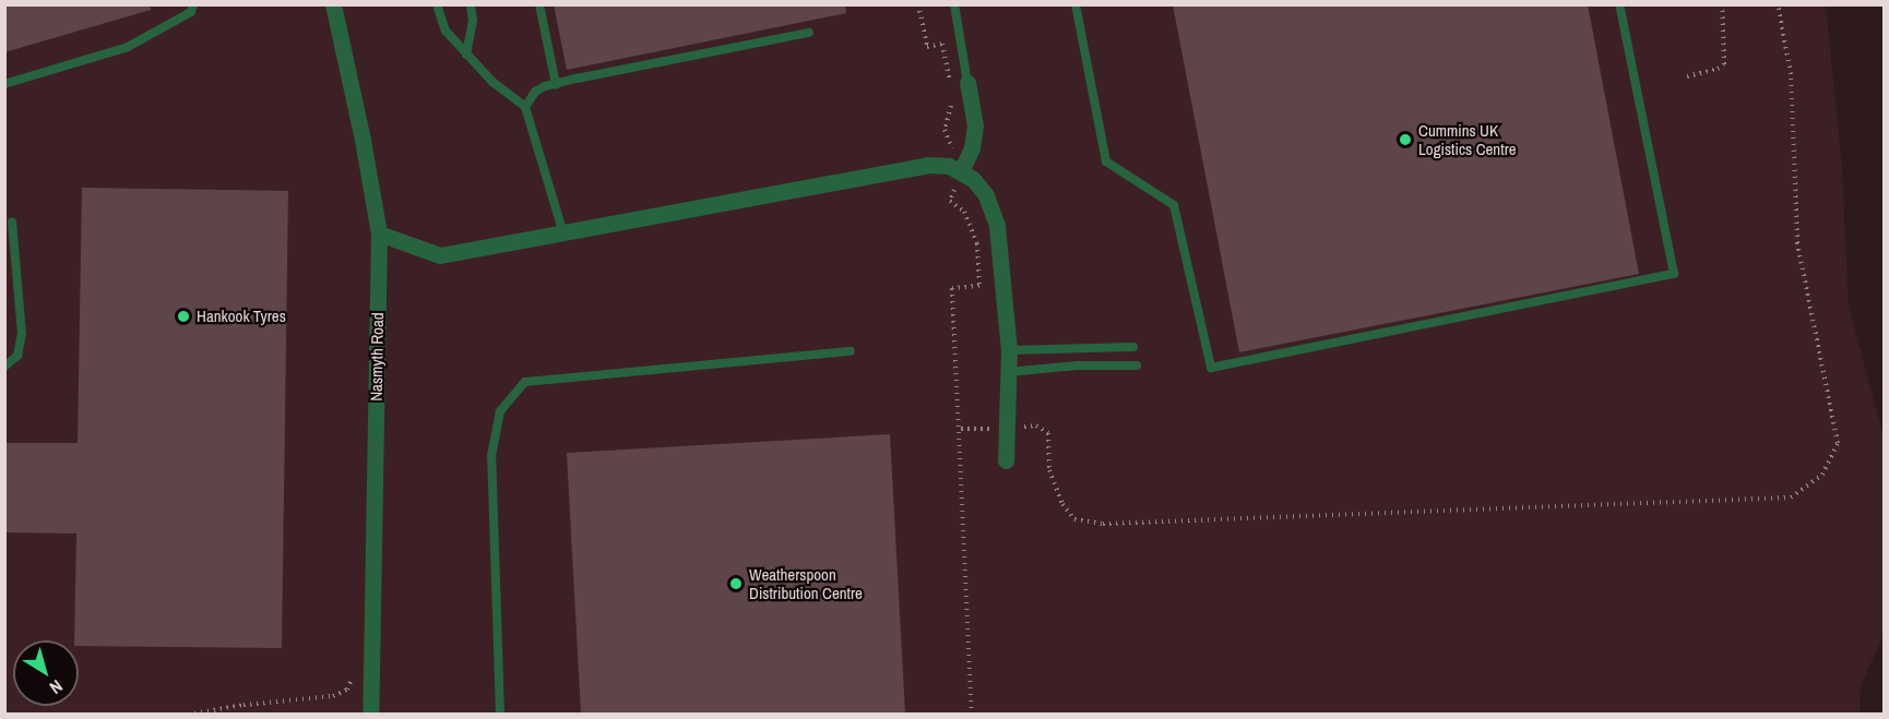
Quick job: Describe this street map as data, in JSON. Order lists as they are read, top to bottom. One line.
{"streets":{"street":["Nasmyth Road"]},"places":["Cummins UK Logistics Centre","Hankook Tyres","Weatherspoon Distribution Centre"],"north":"bottom right"}
